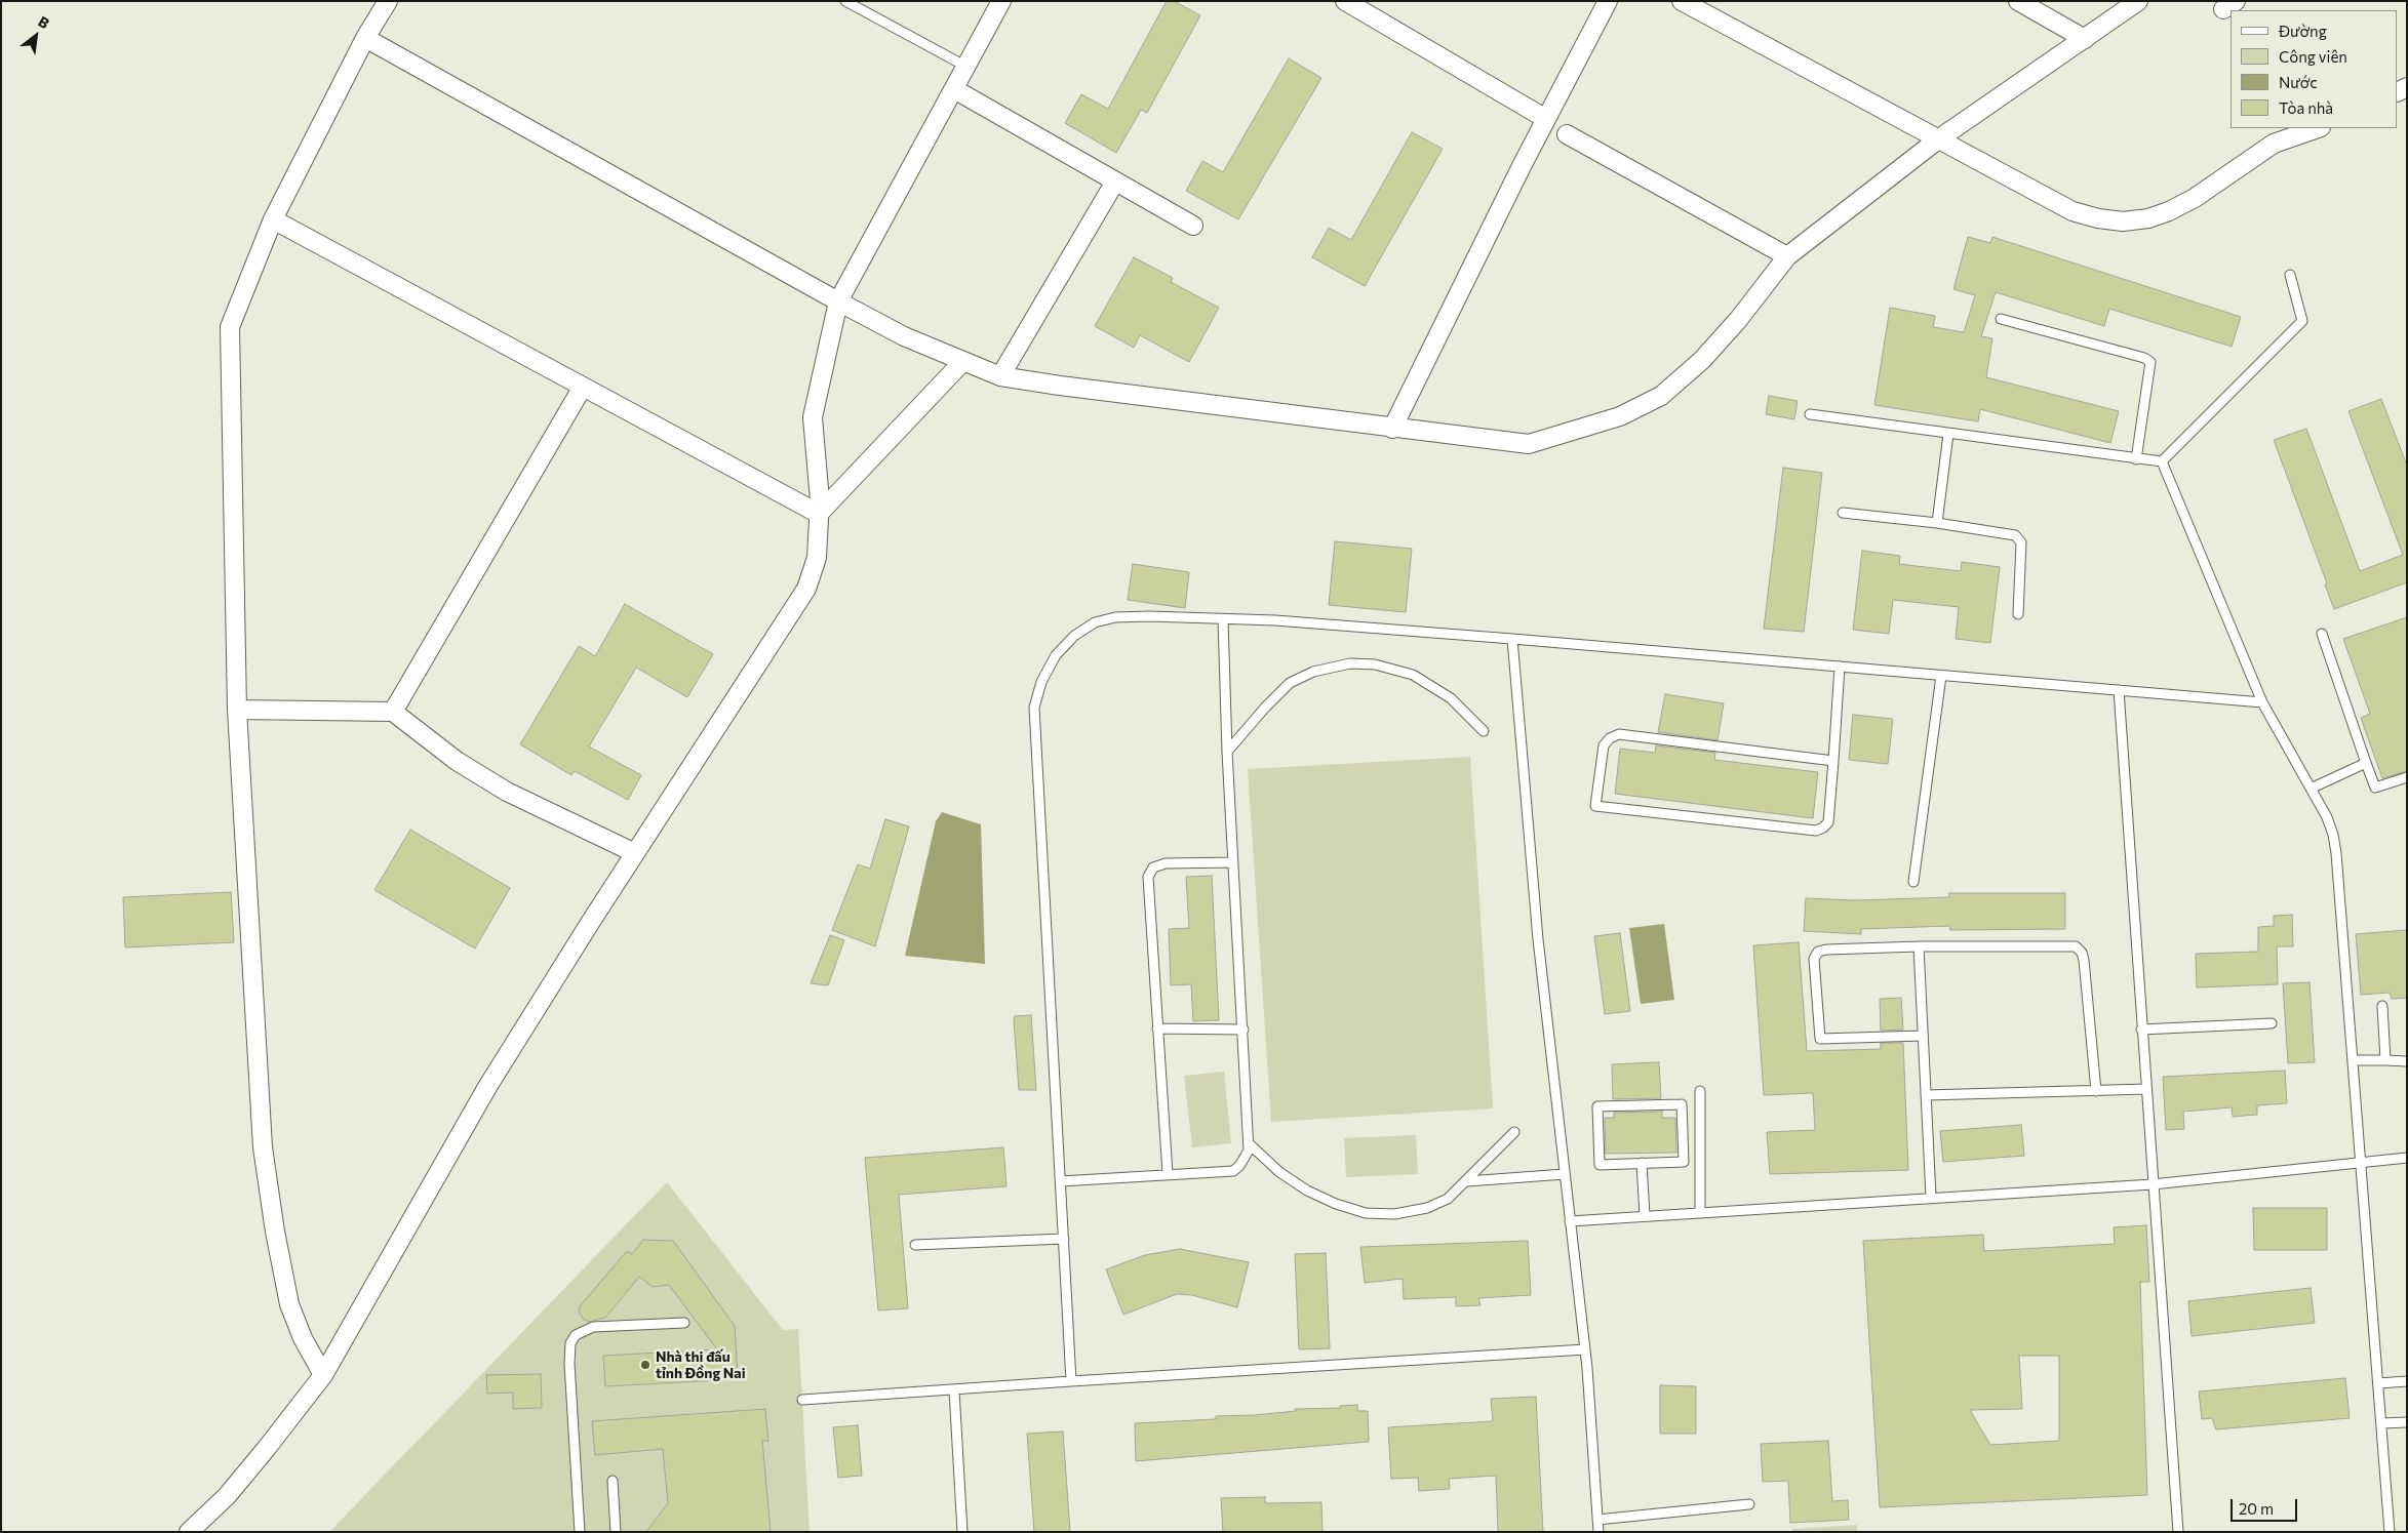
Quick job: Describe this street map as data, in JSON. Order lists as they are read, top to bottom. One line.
{"places":["Nhà thi đấu tỉnh Đồng Nai"],"legend":["Đường","Công viên","Nước","Tòa nhà"],"scale_bar":"20 m","north":"top right"}
